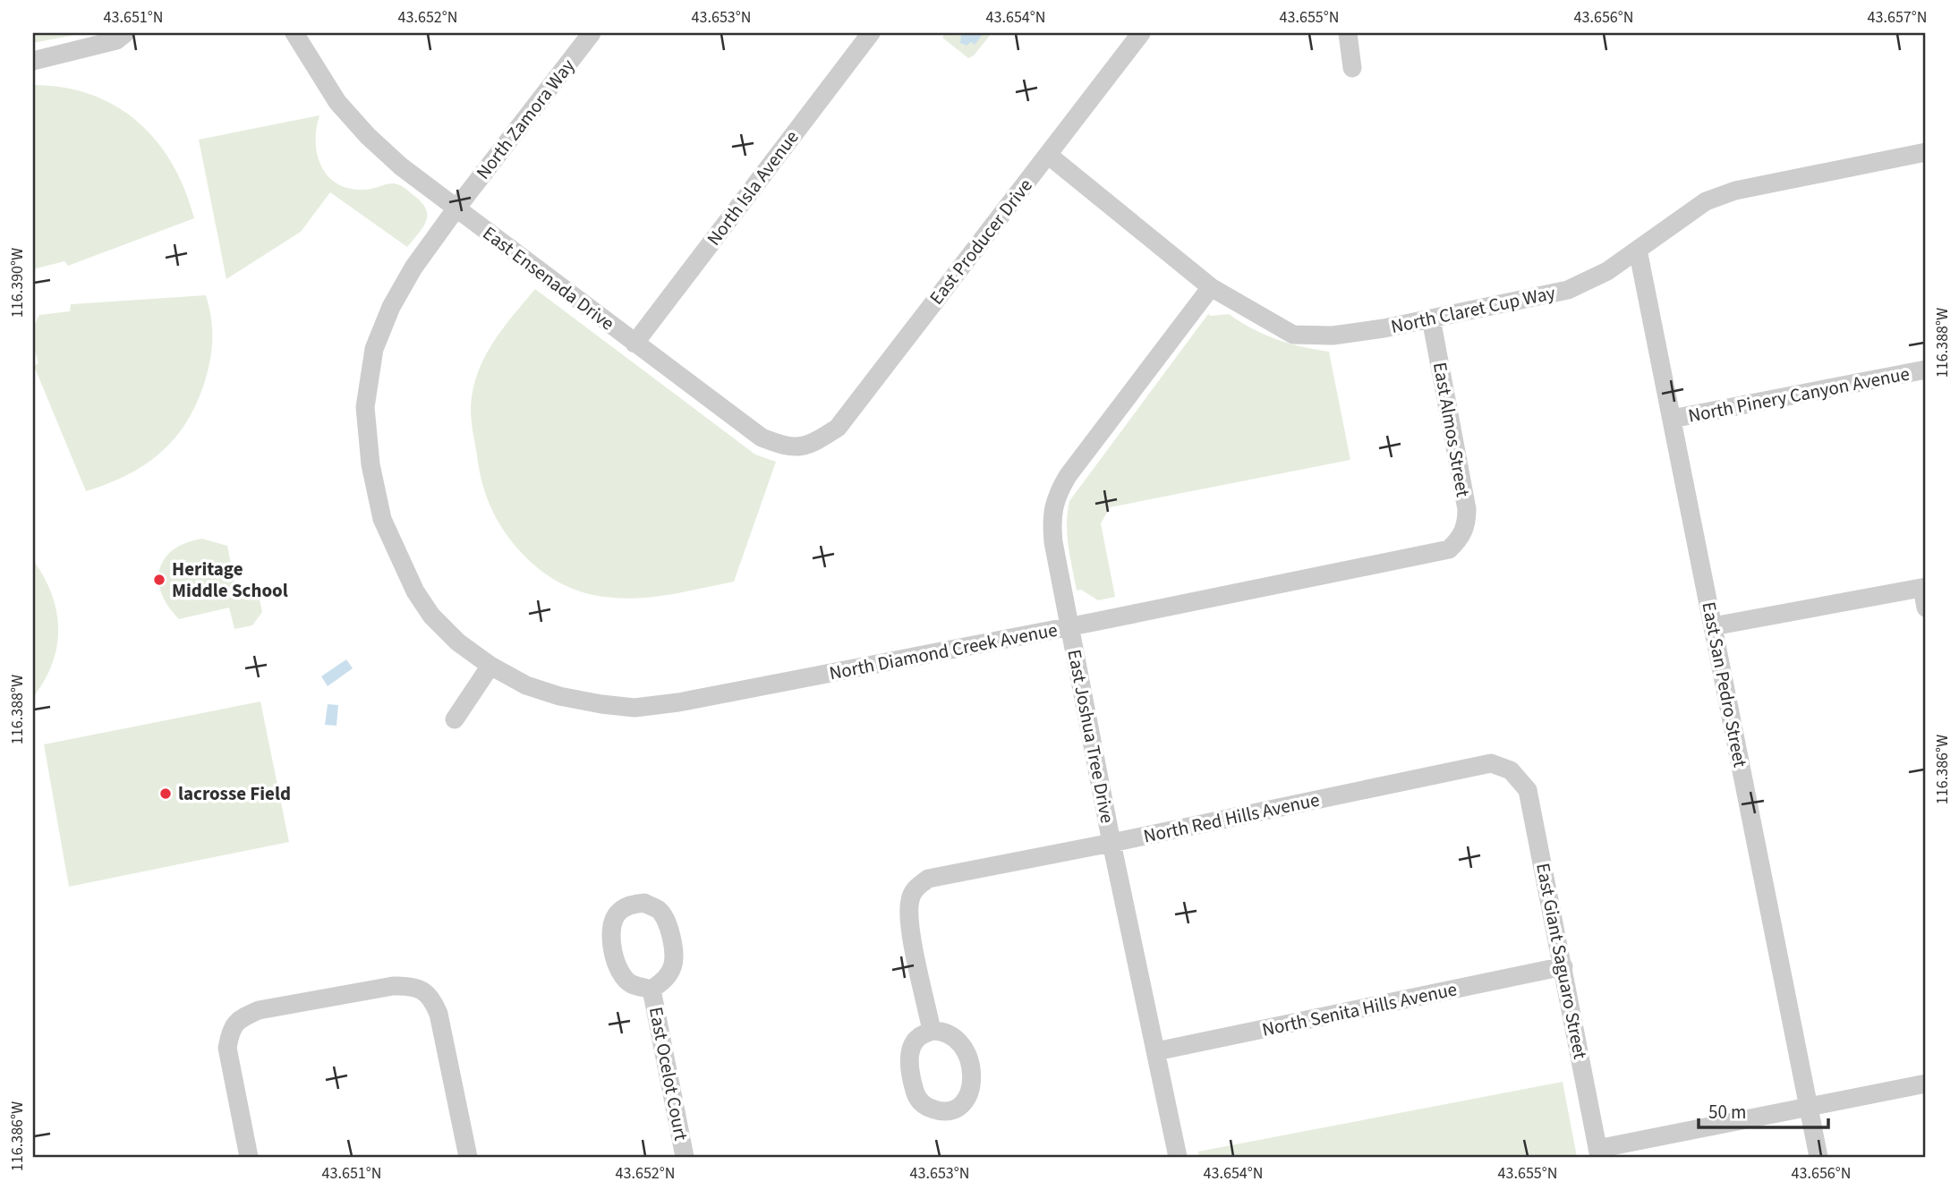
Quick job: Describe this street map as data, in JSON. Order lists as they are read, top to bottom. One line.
{"streets":{"street":["North Zamora Way","North Isla Avenue","East Producer Drive","East Ensenada Drive","North Claret Cup Way","North Pinery Canyon Avenue","East Almos Street","North Diamond Creek Avenue","East San Pedro Street","East Joshua Tree Drive","North Red Hills Avenue","East Giant Saguaro Street","North Senita Hills Avenue","East Ocelot Court"]},"crossings":[["North Zamora Way","East Ensenada Drive"],["North Zamora Way","North Diamond Creek Avenue"],["North Isla Avenue","East Ensenada Drive"],["East Producer Drive","East Ensenada Drive"],["East Producer Drive","North Claret Cup Way"],["North Claret Cup Way","East Almos Street"],["North Claret Cup Way","East San Pedro Street"],["North Claret Cup Way","East Joshua Tree Drive"],["North Pinery Canyon Avenue","East San Pedro Street"],["East Almos Street","North Diamond Creek Avenue"],["North Diamond Creek Avenue","East Joshua Tree Drive"],["East Joshua Tree Drive","North Red Hills Avenue"],["East Joshua Tree Drive","North Senita Hills Avenue"],["North Red Hills Avenue","East Giant Saguaro Street"],["East Giant Saguaro Street","North Senita Hills Avenue"]],"places":["Heritage Middle School","lacrosse Field"],"scale_bar":"50 m","coordinates":["43.651°N","43.652°N","43.653°N","43.654°N","43.655°N","43.656°N","43.657°N","116.390°W","116.388°W","116.386°W"]}
